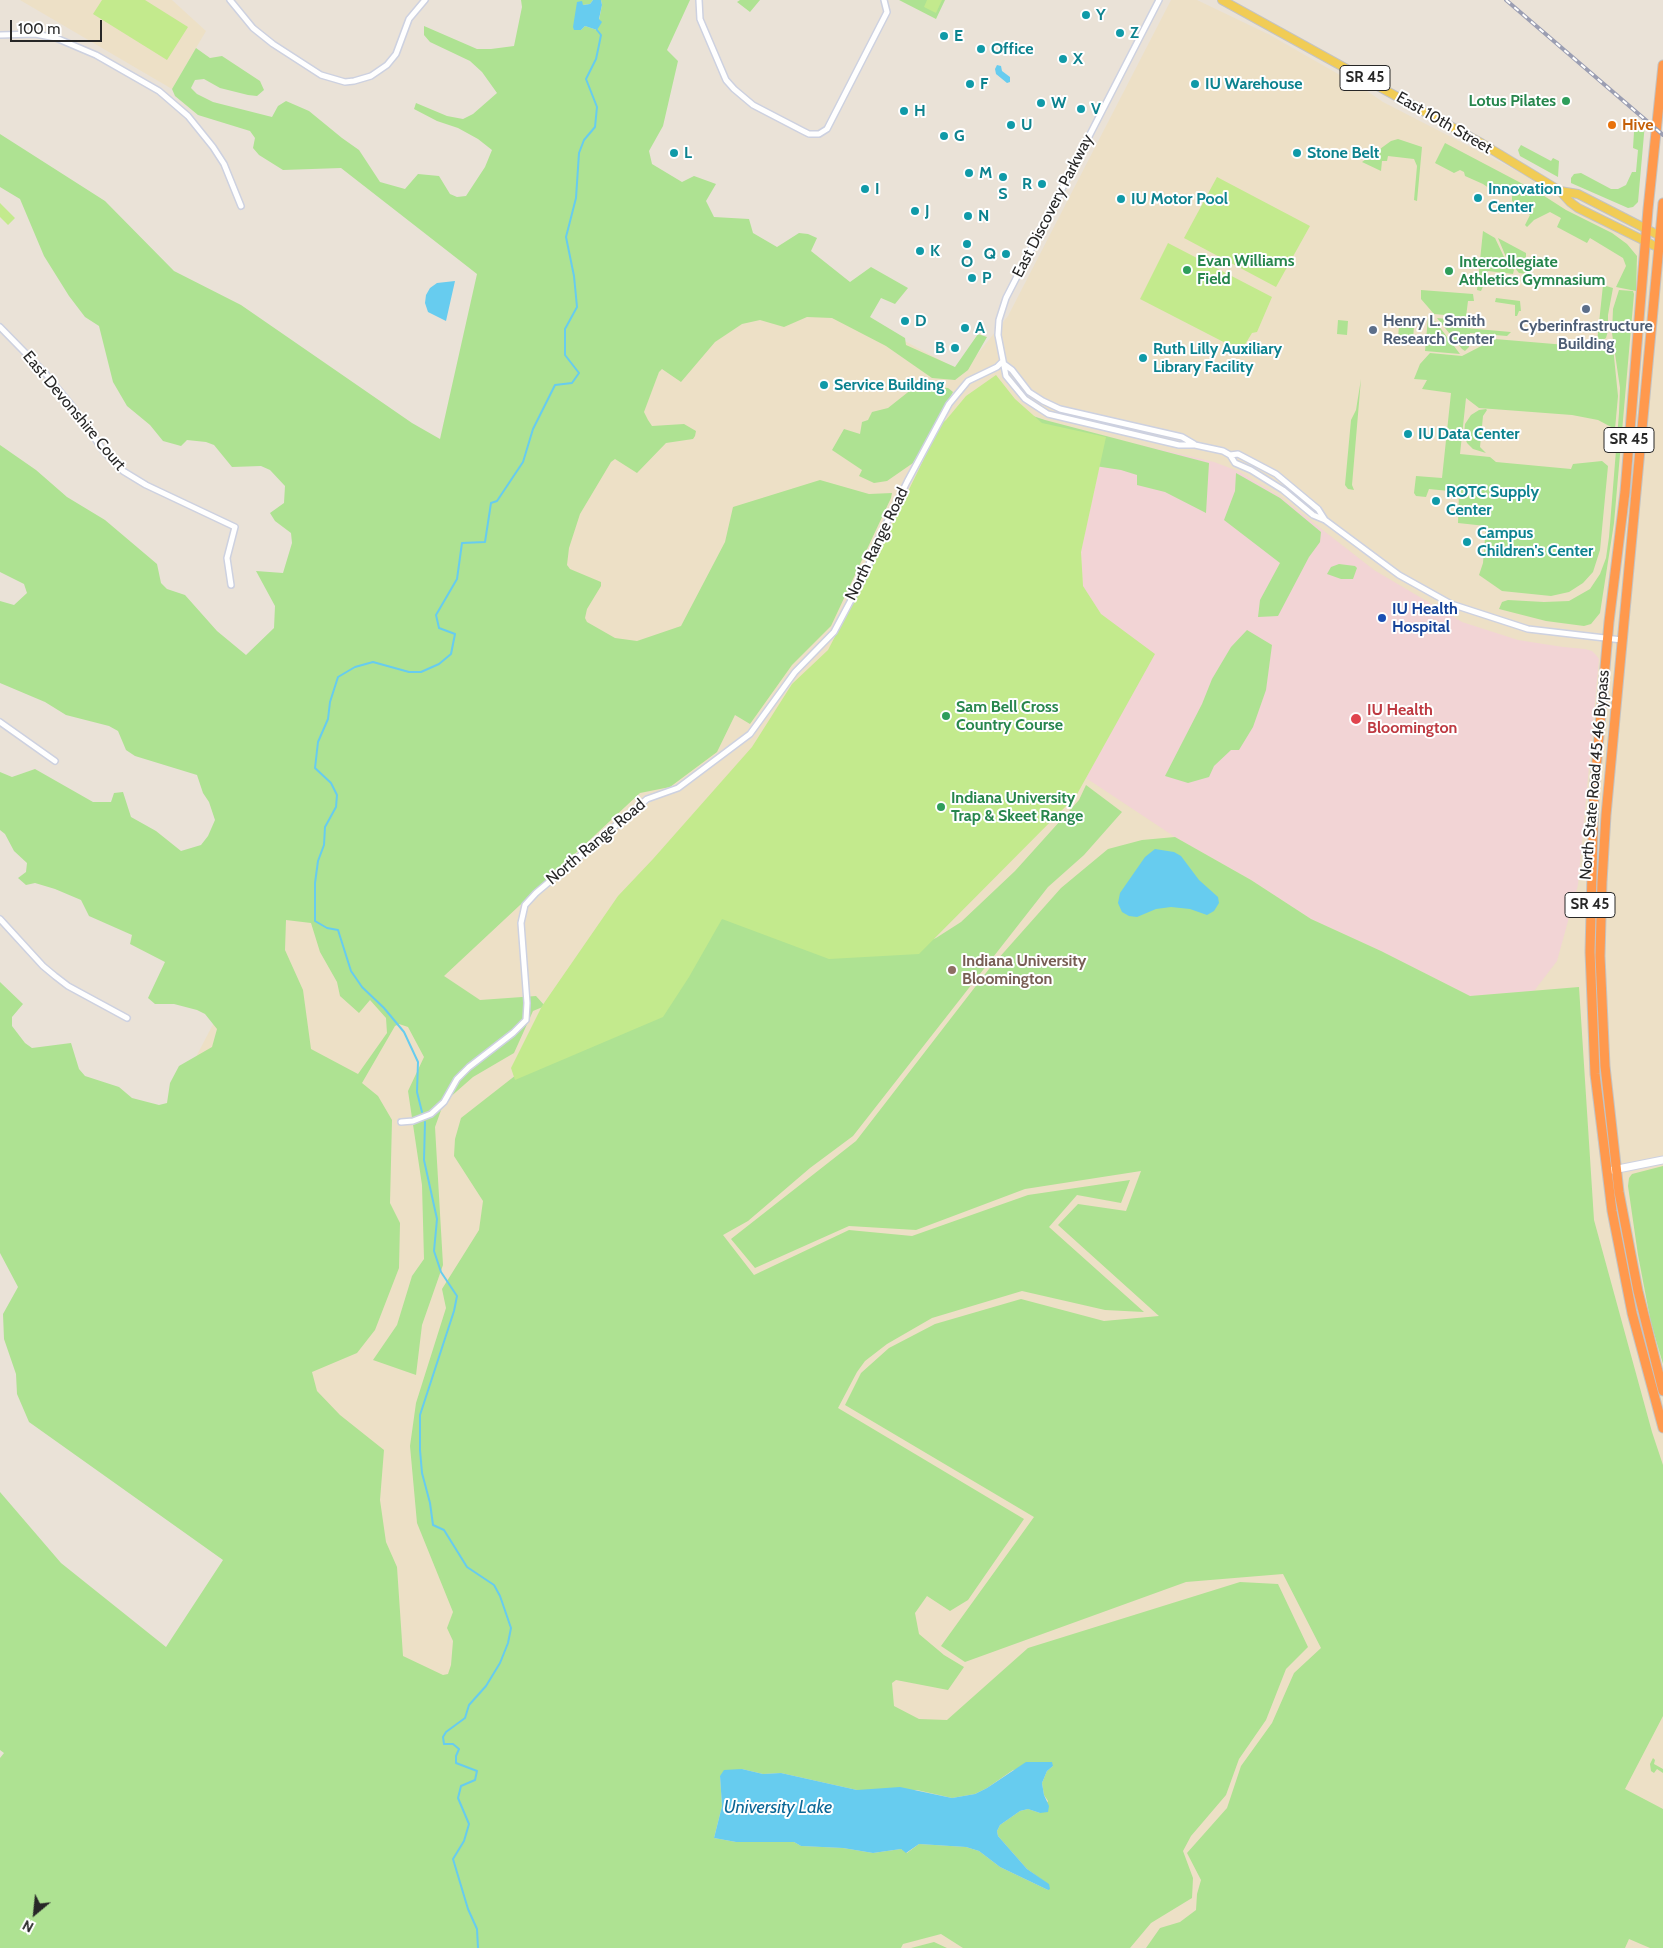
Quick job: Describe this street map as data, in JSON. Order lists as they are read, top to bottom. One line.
{"streets":{"highway":["SR 45","North State Road 45 46 Bypass"],"main road":["East 10th Street"],"street":["East Discovery Parkway","East Devonshire Court","North Range Road"]},"crossings":[["SR 45","East 10th Street"],["SR 45","East Discovery Parkway"],["SR 45","North State Road 45 46 Bypass"],["East 10th Street","North State Road 45 46 Bypass"],["East Discovery Parkway","North Range Road"],["East Discovery Parkway","North State Road 45 46 Bypass"]],"water":["University Lake"],"places":["Y","Z","E","Office","X","F","IU Warehouse","Lotus Pilates","W","V","H","U","Hive","G","L","Stone Belt","M","S","R","I","Innovation Center","IU Motor Pool","J","N","O","K","Q","Evan Williams Field","Intercollegiate Athletics Gymnasium","P","Cyberinfrastructure Building","D","A","Henry L. Smith Research Center","B","Ruth Lilly Auxiliary Library Facility","Service Building","IU Data Center","ROTC Supply Center","Campus Children's Center","IU Health Hospital","Sam Bell Cross Country Course","IU Health Bloomington","Indiana University Trap & Skeet Range","Indiana University Bloomington"],"scale_bar":"100 m","north":"bottom left"}
